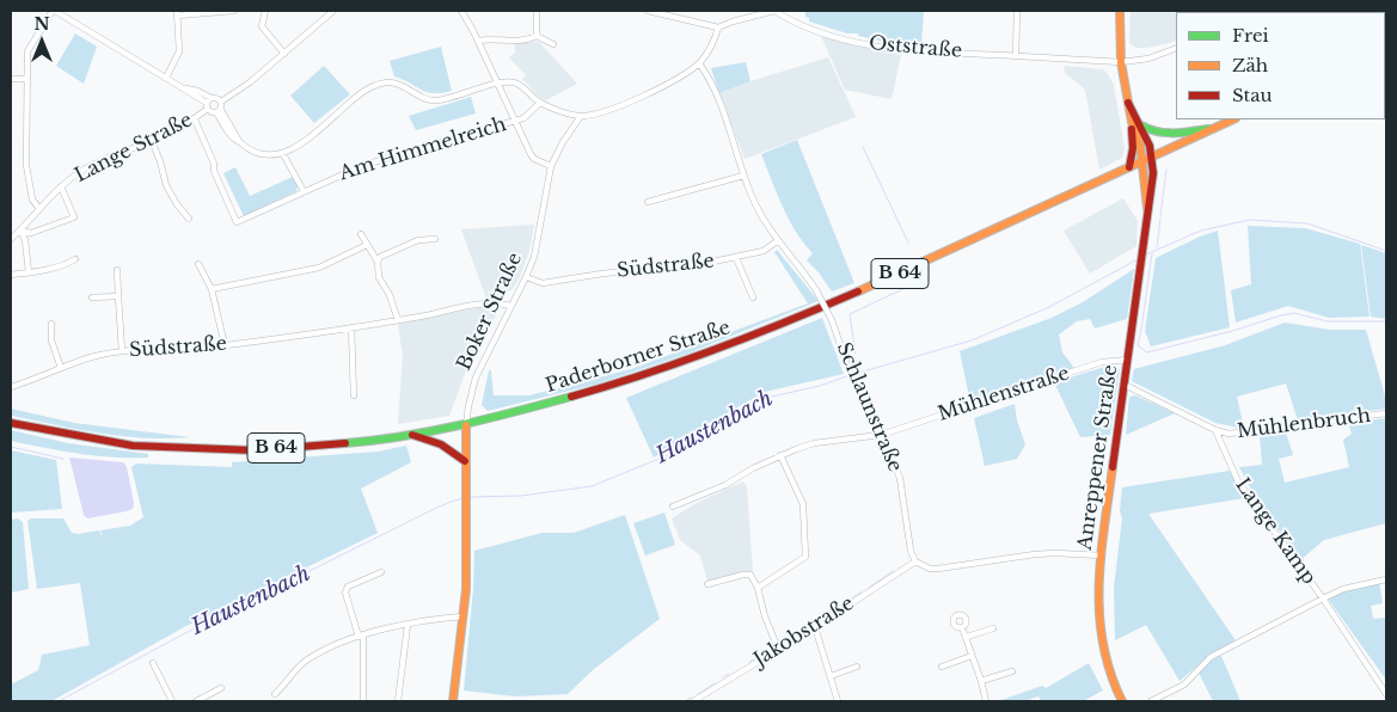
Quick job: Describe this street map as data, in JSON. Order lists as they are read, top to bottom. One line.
{"streets":{"main road":["B 64","Boker Straße","Paderborner Straße","Anreppener Straße"],"street":["Oststraße","Lange Straße","Am Himmelreich","Südstraße","Mühlenstraße","Schlaunstraße","Mühlenbruch","Lange Kamp","Jakobstraße"]},"crossings":[["Lange Straße","Am Himmelreich"],["Südstraße","Boker Straße"],["Südstraße","Schlaunstraße"],["Boker Straße","Paderborner Straße"],["Paderborner Straße","Anreppener Straße"],["Mühlenstraße","Schlaunstraße"],["Mühlenstraße","Anreppener Straße"],["Schlaunstraße","Jakobstraße"],["Mühlenbruch","Anreppener Straße"],["Mühlenbruch","Lange Kamp"]],"water":["Haustenbach"],"legend":["Frei","Zäh","Stau"],"north":"top"}
